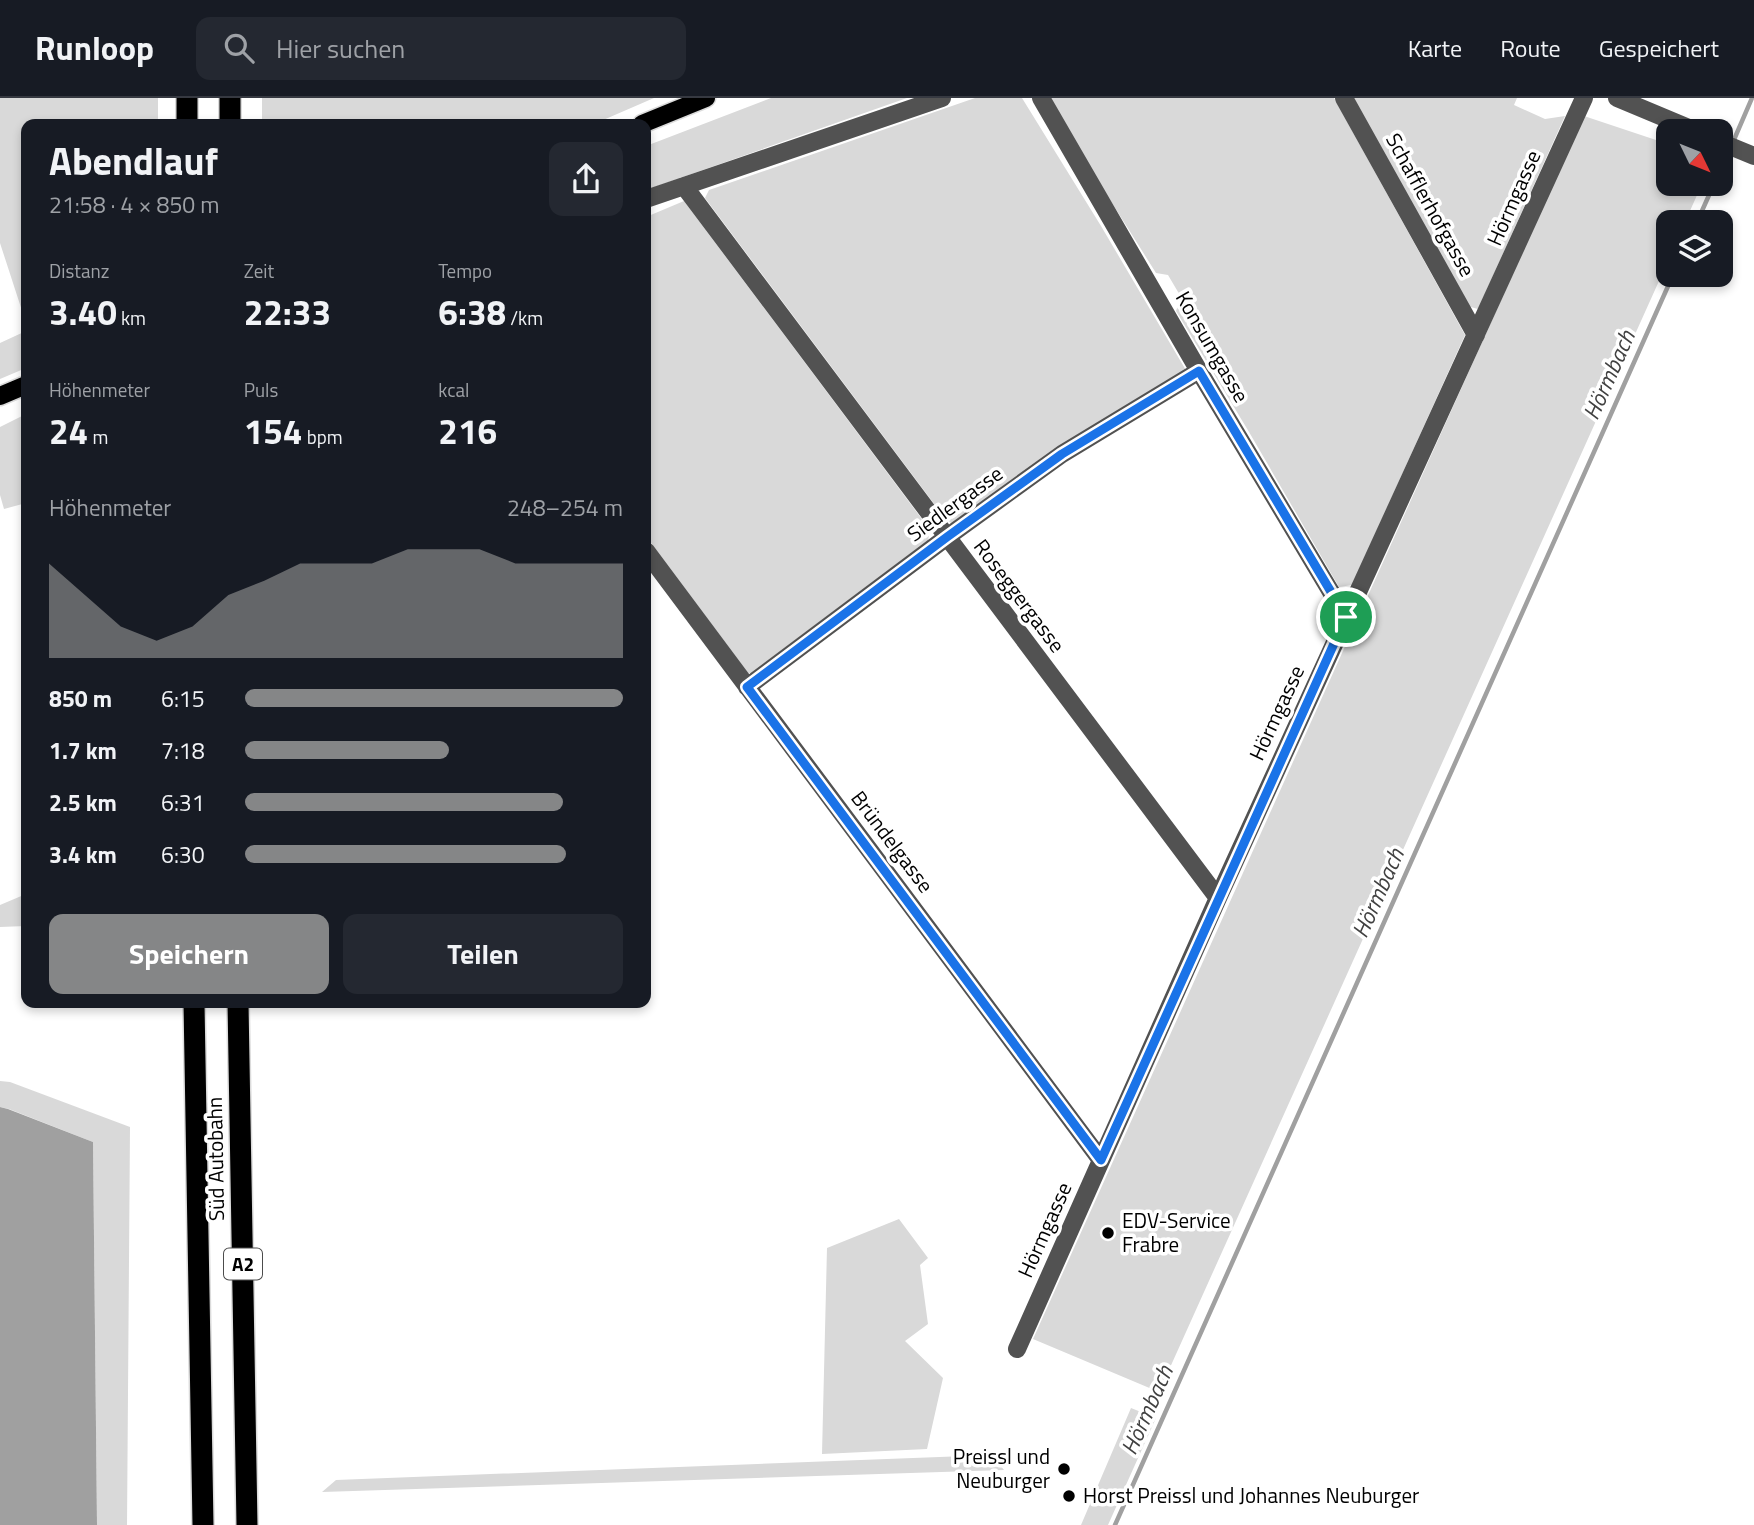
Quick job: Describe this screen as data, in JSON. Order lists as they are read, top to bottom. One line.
{"streets":{"highway":["Süd Autobahn","A2"],"street":["Hörmgasse","Schafflerhofgasse","Konsumgasse","Siedlergasse","Roseggergasse","Bründelgasse"]},"crossings":[["Hörmgasse","Schafflerhofgasse"],["Hörmgasse","Konsumgasse"],["Hörmgasse","Roseggergasse"],["Hörmgasse","Bründelgasse"],["Konsumgasse","Siedlergasse"],["Siedlergasse","Roseggergasse"],["Siedlergasse","Bründelgasse"]],"water":["Hörmbach"],"places":["EDV-Service Frabre","Preissl und Neuburger","Horst Preissl und Johannes Neuburger"],"north":"bottom right","page":{"header":"Runloop","search":"Hier suchen","nav":["Karte","Route","Gespeichert"],"heading":["Abendlauf","21:58 · 4 × 850 m"],"stats":[["Distanz","3.40 km"],["Zeit","22:33"],["Tempo","6:38 /km"],["Höhenmeter","24 m"],["Puls","154 bpm"],["kcal","216"]],"chart":["Höhenmeter","248–254 m"],"list":[{"name":"850 m","note":"6:15"},{"name":"1.7 km","note":"7:18"},{"name":"2.5 km","note":"6:31"},{"name":"3.4 km","note":"6:30"}],"buttons":["Speichern","Teilen"]}}
